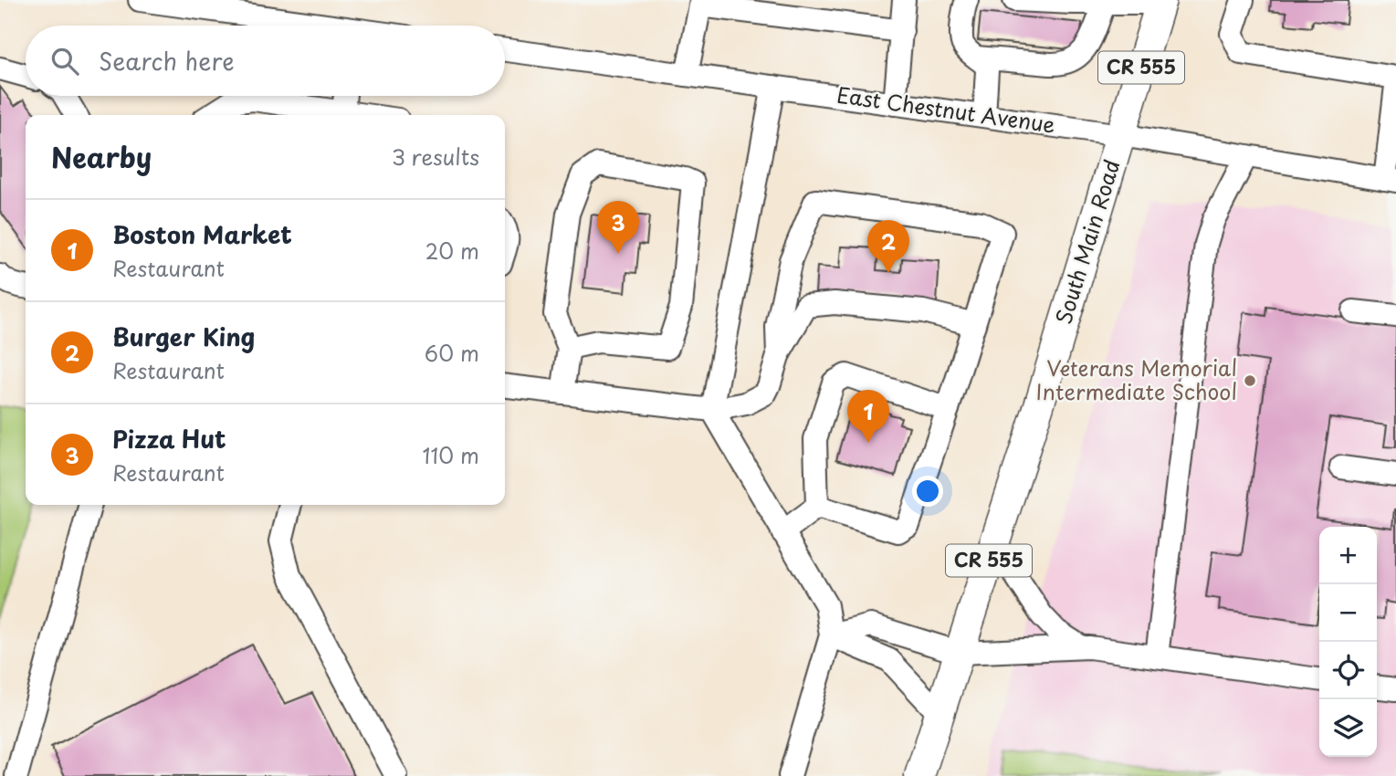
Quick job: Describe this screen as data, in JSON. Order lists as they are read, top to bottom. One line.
{"streets":{"main road":["CR 555","South Main Road"],"street":["East Chestnut Avenue"]},"crossings":[["East Chestnut Avenue","South Main Road"]],"places":["Veterans Memorial Intermediate School"],"page":{"search":"Search here","heading":["Nearby","3 results"],"list":[{"mark":"1","name":"Boston Market","note":"Restaurant","value":"20 m"},{"mark":"2","name":"Burger King","note":"Restaurant","value":"60 m"},{"mark":"3","name":"Pizza Hut","note":"Restaurant","value":"110 m"}],"pins":["3","2","1"],"map_buttons":["+","−"]}}
